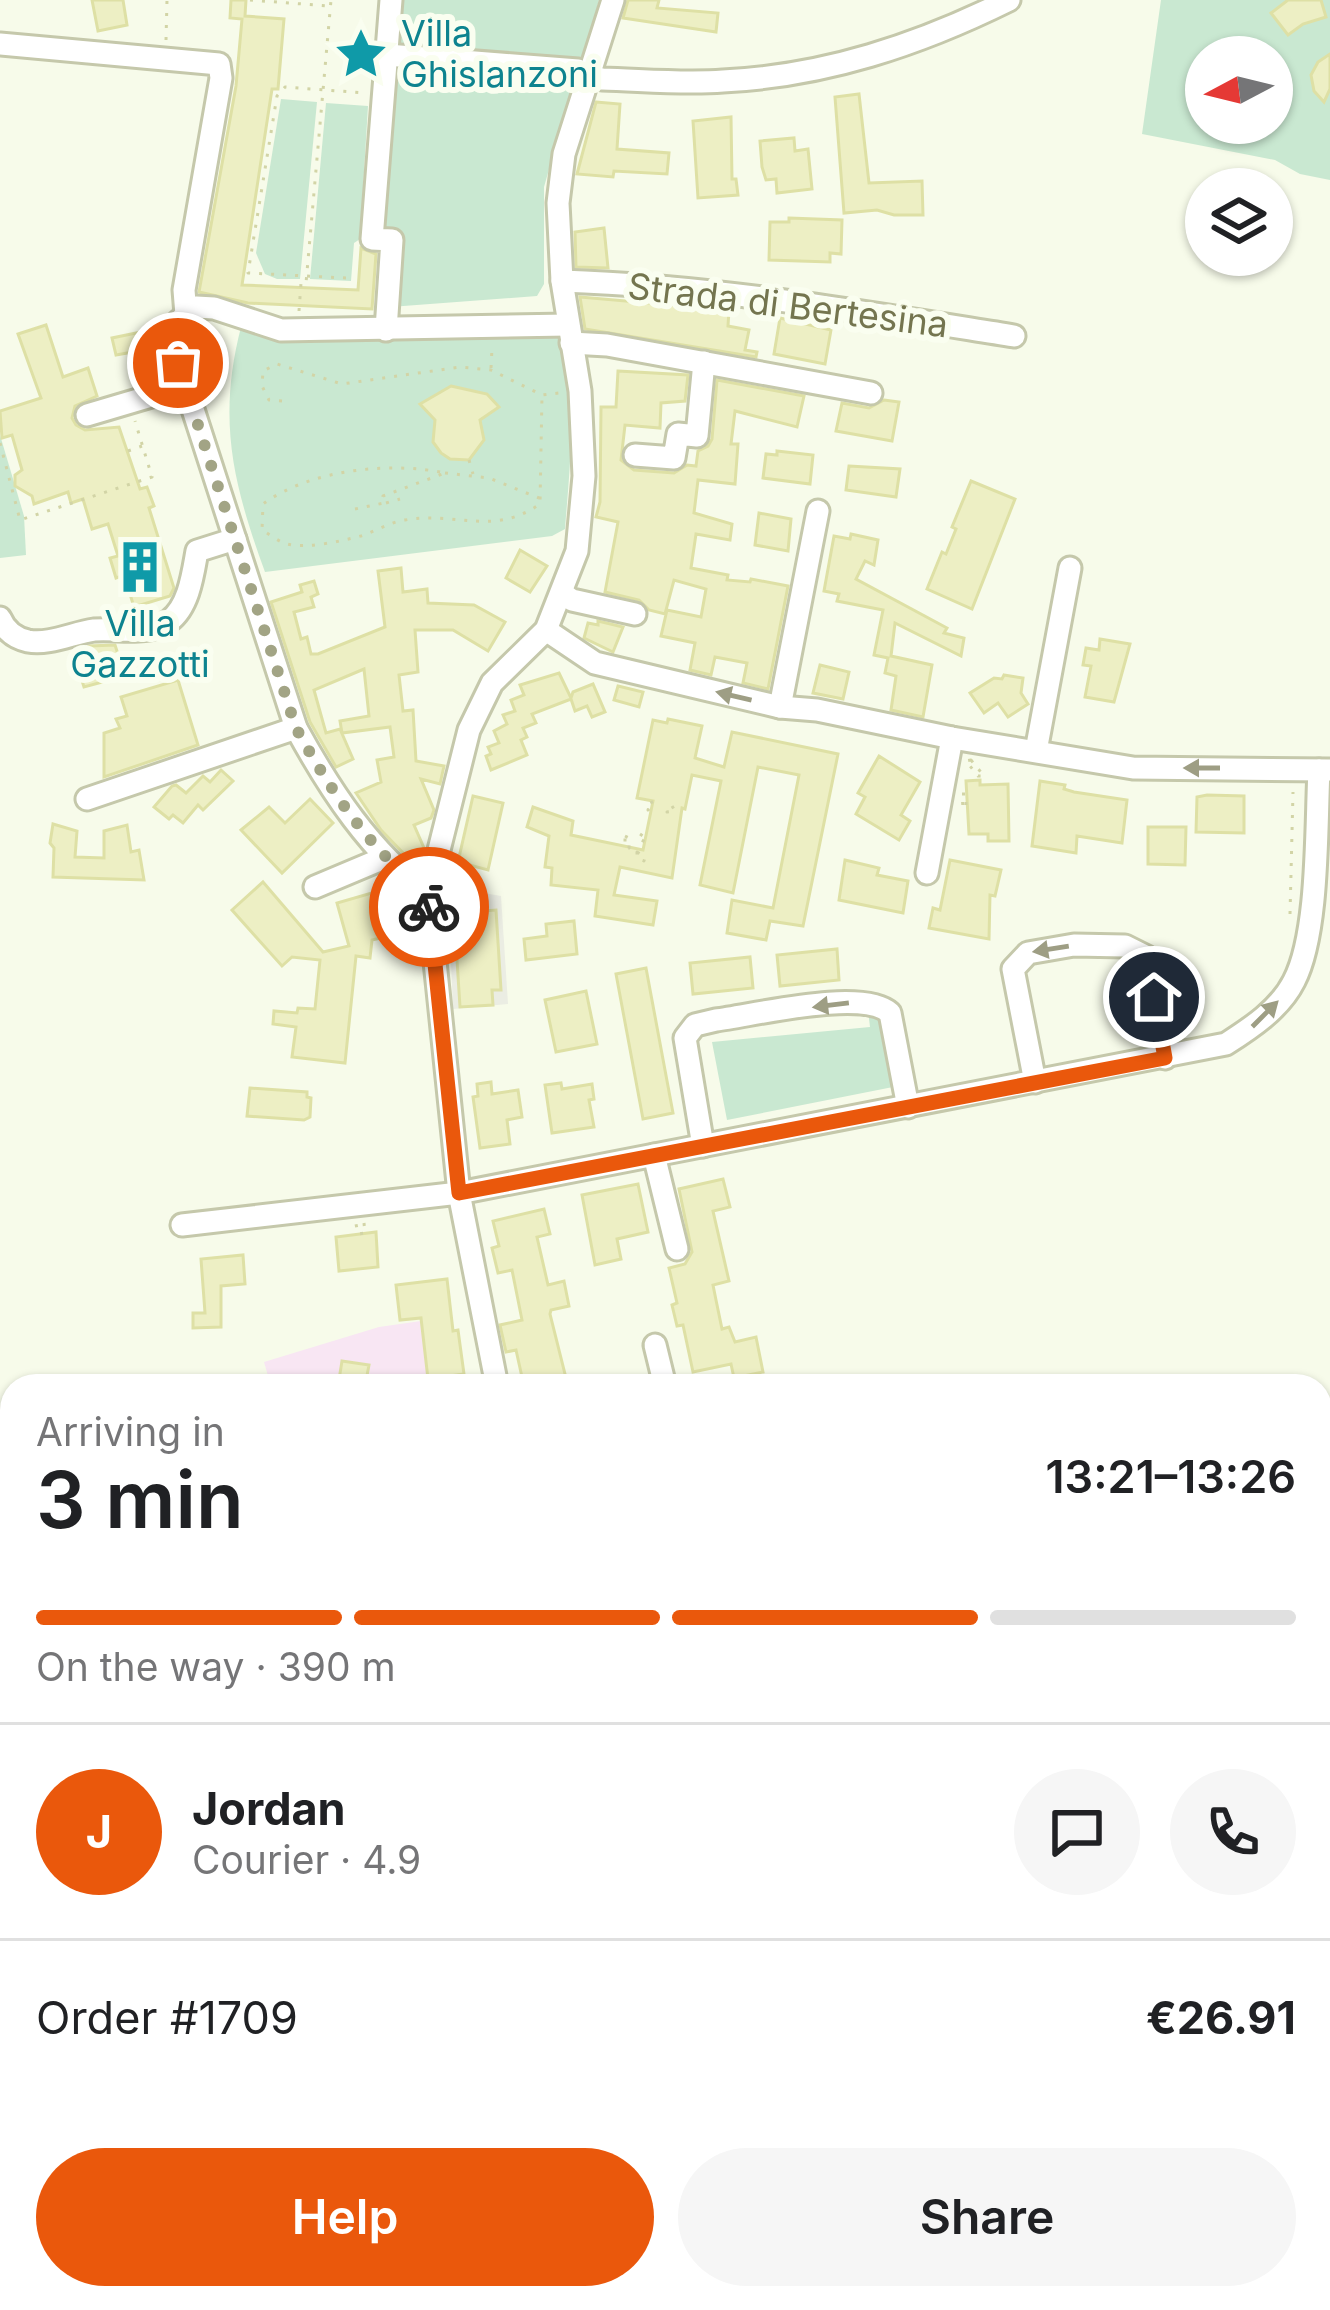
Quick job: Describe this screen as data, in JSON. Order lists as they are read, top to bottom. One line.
{"streets":{"street":["Strada di Bertesina"]},"places":{"place":["Villa Ghislanzoni"],"building":["Villa Gazzotti"]},"north":"left","page":{"heading":["3 min","Arriving in","13:21–13:26"],"panel":["Jordan","Courier · 4.9","Order #1709","€26.91"],"bar":"On the way · 390 m","round":"J","buttons":["Help","Share"]}}
